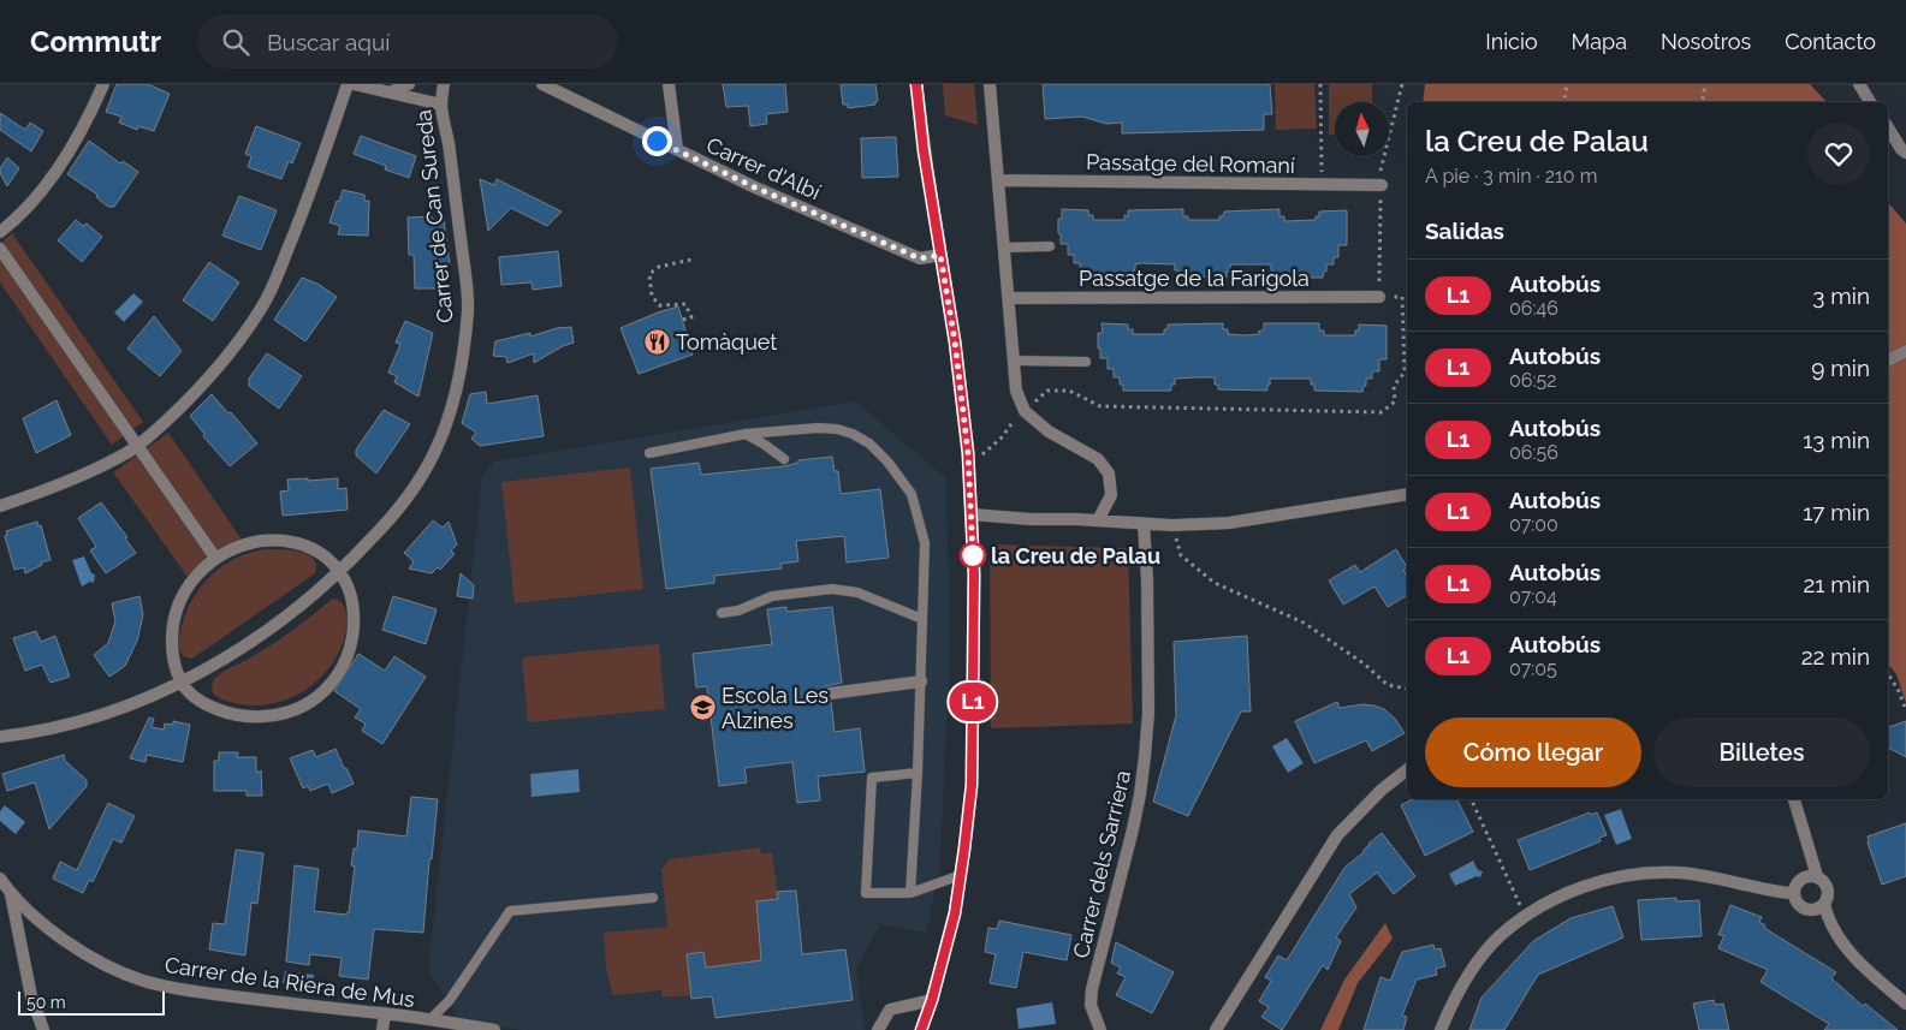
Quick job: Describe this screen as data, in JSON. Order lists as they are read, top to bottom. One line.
{"streets":{"street":["Passatge del Romaní","Carrer d'Albí","Carrer de Can Sureda","Passatge de la Farigola","Carrer dels Sarriera","Carrer de la Riera de Mus"]},"places":{"restaurant":["Tomàquet"],"other":["la Creu de Palau"],"school or university":["Escola Les Alzines"]},"lines":["bus line L1"],"scale_bar":"50 m","north":"top","page":{"header":"Commutr","search":"Buscar aquí","nav":["Inicio","Mapa","Nosotros","Contacto"],"on_map":"L1","heading":[["la Creu de Palau","A pie · 3 min · 210 m"],"Salidas"],"list":[{"mark":"L1","name":"Autobús","note":"06:46","value":"3 min"},{"mark":"L1","name":"Autobús","note":"06:52","value":"9 min"},{"mark":"L1","name":"Autobús","note":"06:56","value":"13 min"},{"mark":"L1","name":"Autobús","note":"07:00","value":"17 min"},{"mark":"L1","name":"Autobús","note":"07:04","value":"21 min"},{"mark":"L1","name":"Autobús","note":"07:05","value":"22 min"}],"buttons":["Cómo llegar","Billetes"],"scale":"50 m"}}
